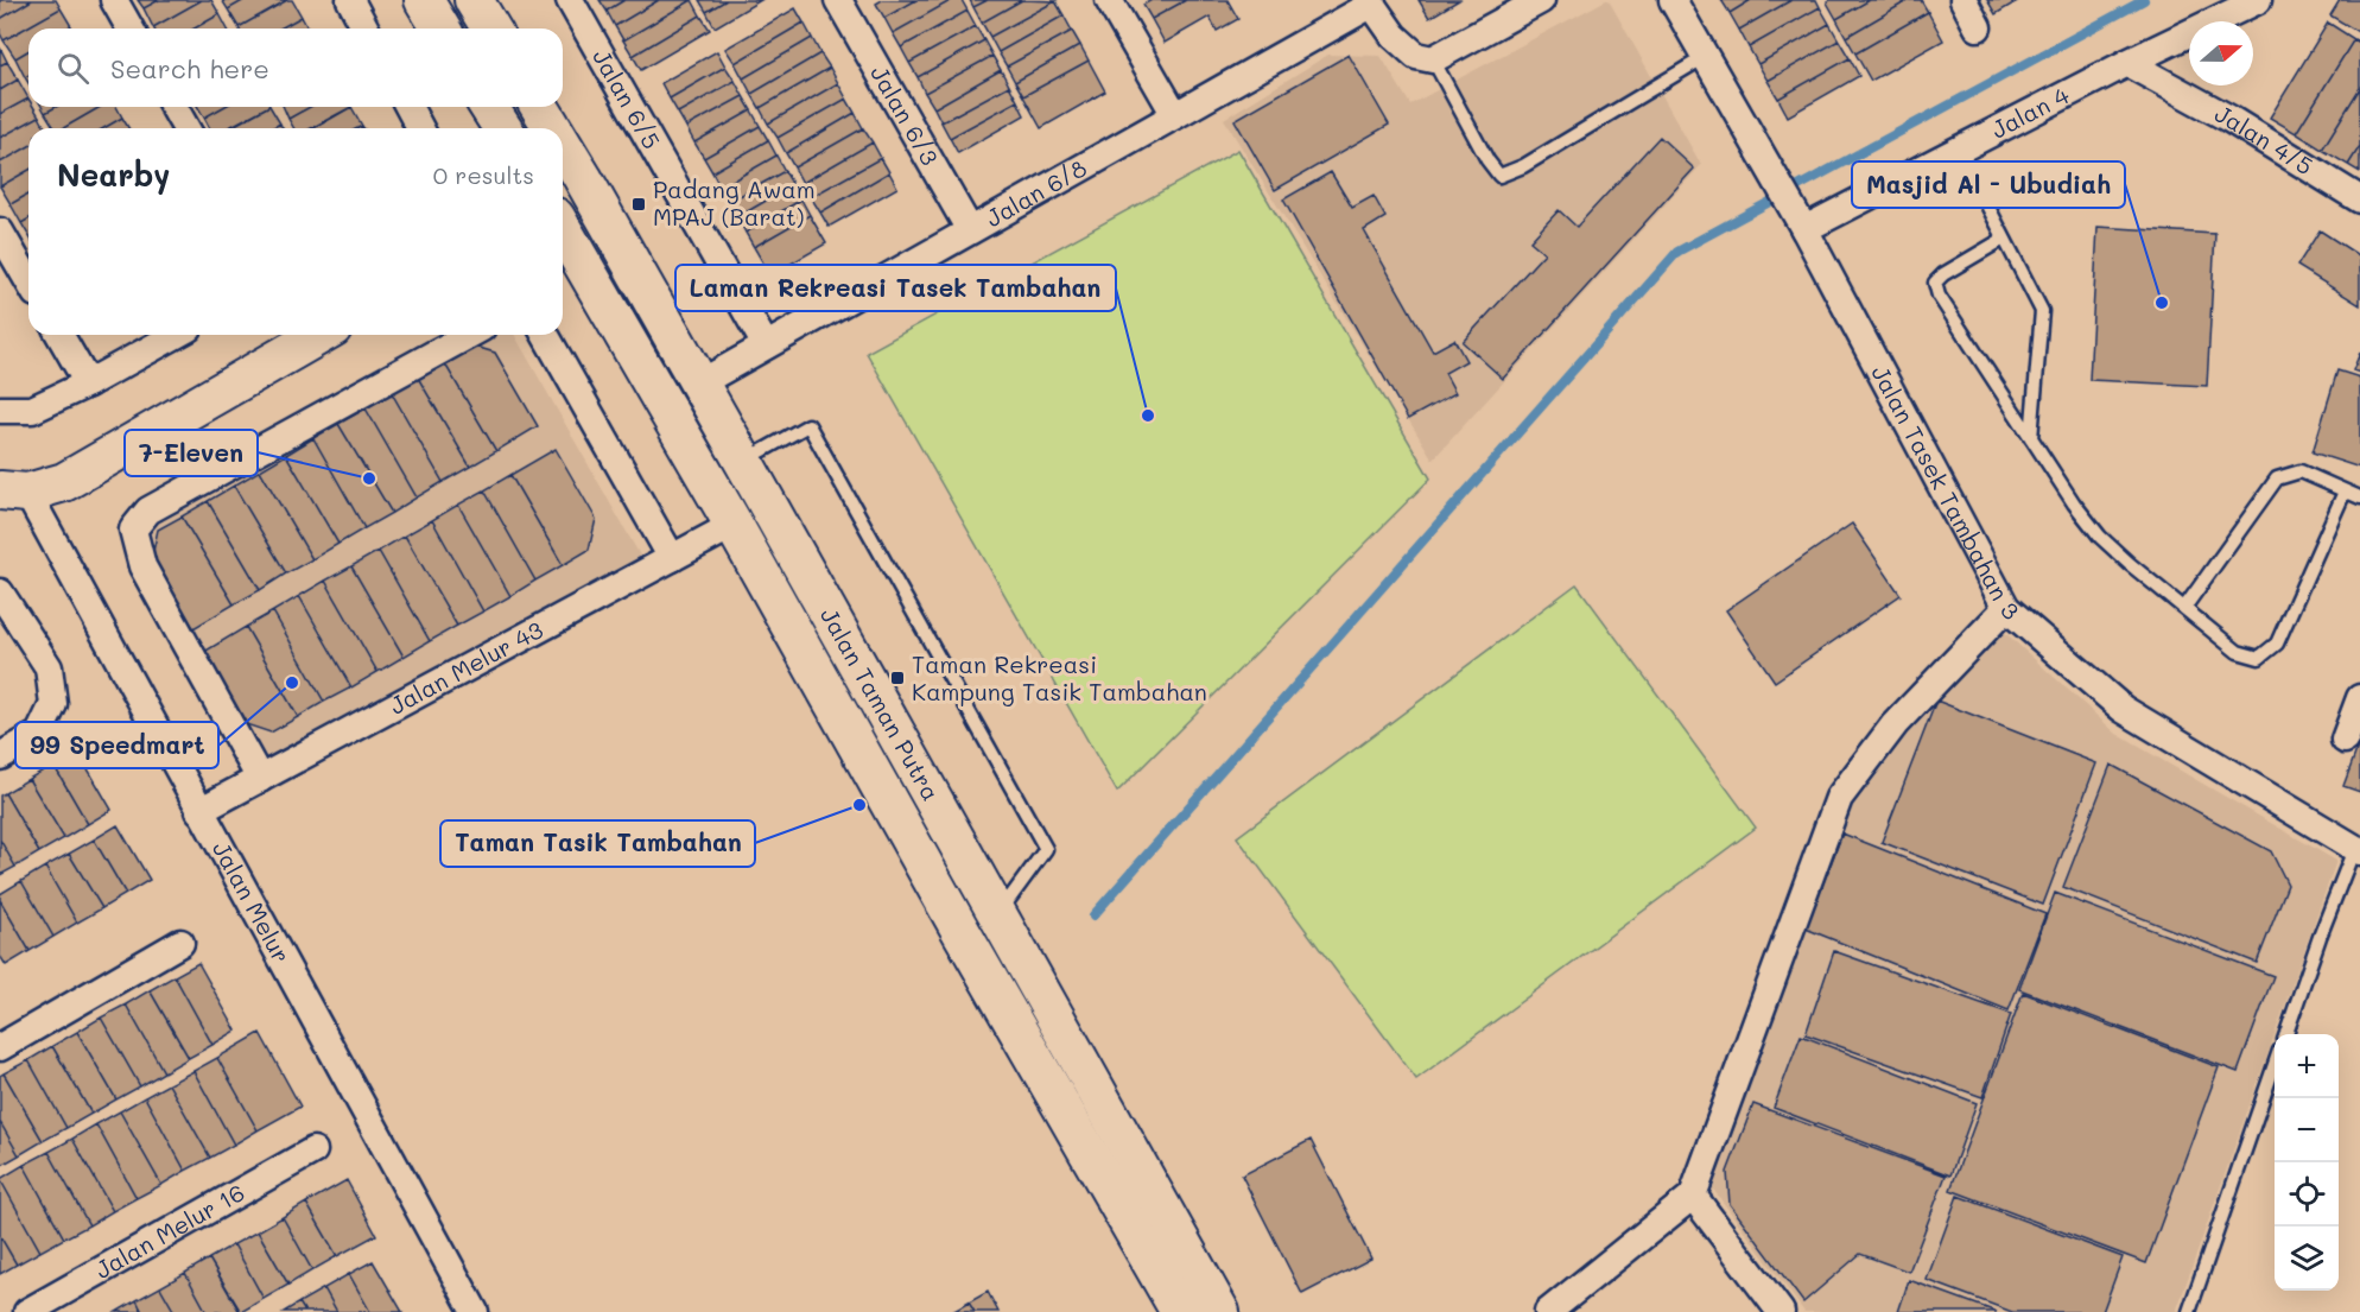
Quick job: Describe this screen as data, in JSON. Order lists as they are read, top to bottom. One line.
{"streets":{"street":["Jalan 6/5","Jalan 4","Jalan 6/3","Jalan 4/5","Jalan 6/8","Jalan Tasek Tambahan 3","Jalan Melur 43","Jalan Taman Putra","Jalan Melur","Jalan Melur 16"]},"crossings":[["Jalan 6/5","Jalan 6/8"],["Jalan 4","Jalan 4/5"],["Jalan 4","Jalan Tasek Tambahan 3"],["Jalan 6/3","Jalan 6/8"],["Jalan 6/8","Jalan Taman Putra"],["Jalan Melur 43","Jalan Taman Putra"],["Jalan Melur 43","Jalan Melur"]],"places":{"transit":["Padang Awam MPAJ (Barat)","Taman Rekreasi Kampung Tasik Tambahan"],"other":["Masjid Al - Ubudiah","Laman Rekreasi Tasek Tambahan","7-Eleven","99 Speedmart","Taman Tasik Tambahan"]},"north":"right","page":{"search":"Search here","heading":["Nearby","0 results"],"map_buttons":["+","−"]}}
